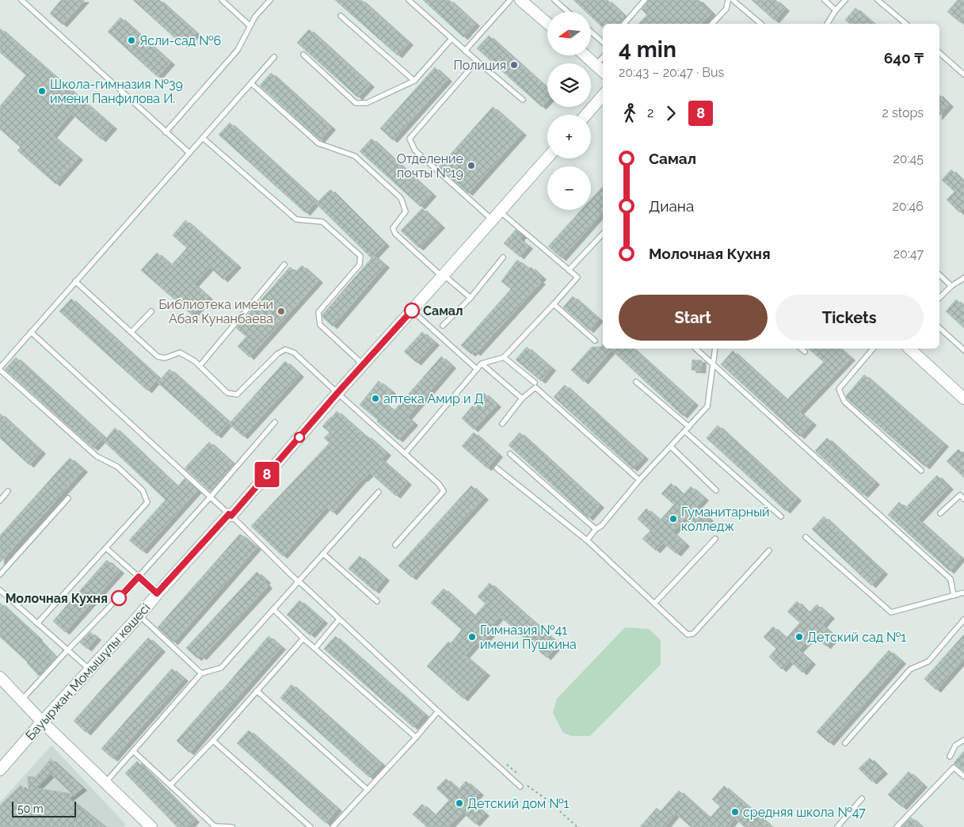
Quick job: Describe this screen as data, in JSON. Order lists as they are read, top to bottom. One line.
{"streets":{"street":["Бауыржан Момышұлы көшесі"]},"places":["Ясли-сад №6","Полиция","Школа-гимназия №39 имени Панфилова И.","Отделение почты №19","Самал","Библиотека имени Абая Кунанбаева","аптека Амир и Д","Гуманитарный колледж","Молочная Кухня","Гимназия №41 имени Пушкина","Детский сад №1","Детский дом №1","средняя школа №47"],"lines":["bus line 8"],"scale_bar":"50 m","north":"left","page":{"on_map":"8","map_buttons":["+","−"],"heading":["4 min","20:43 – 20:47 · Bus","640 ₸"],"legs":["2","8","2 stops"],"list":[{"name":"Самал","value":"20:45"},{"name":"Диана","value":"20:46"},{"name":"Молочная Кухня","value":"20:47"}],"buttons":["Start","Tickets"],"scale":"50 m"}}
